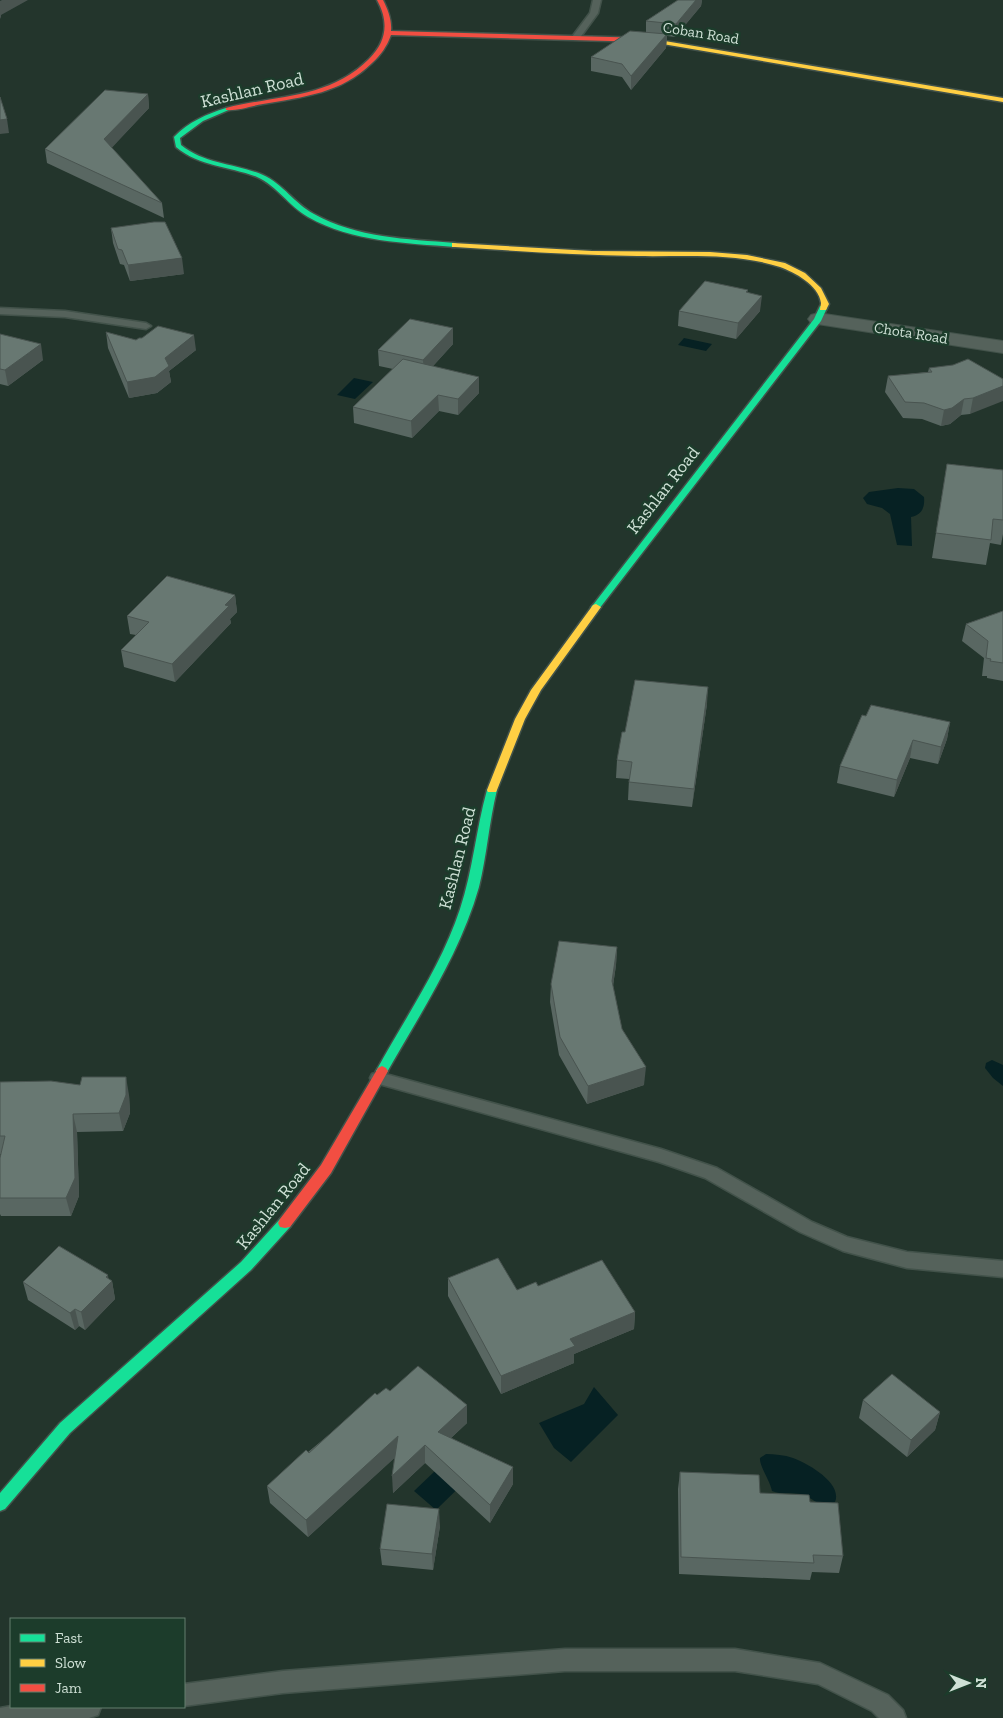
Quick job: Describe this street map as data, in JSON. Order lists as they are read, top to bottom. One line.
{"streets":{"street":["Coban Road","Kashlan Road","Chota Road"]},"crossings":[["Coban Road","Kashlan Road"],["Kashlan Road","Chota Road"]],"legend":["Fast","Slow","Jam"],"north":"right"}
